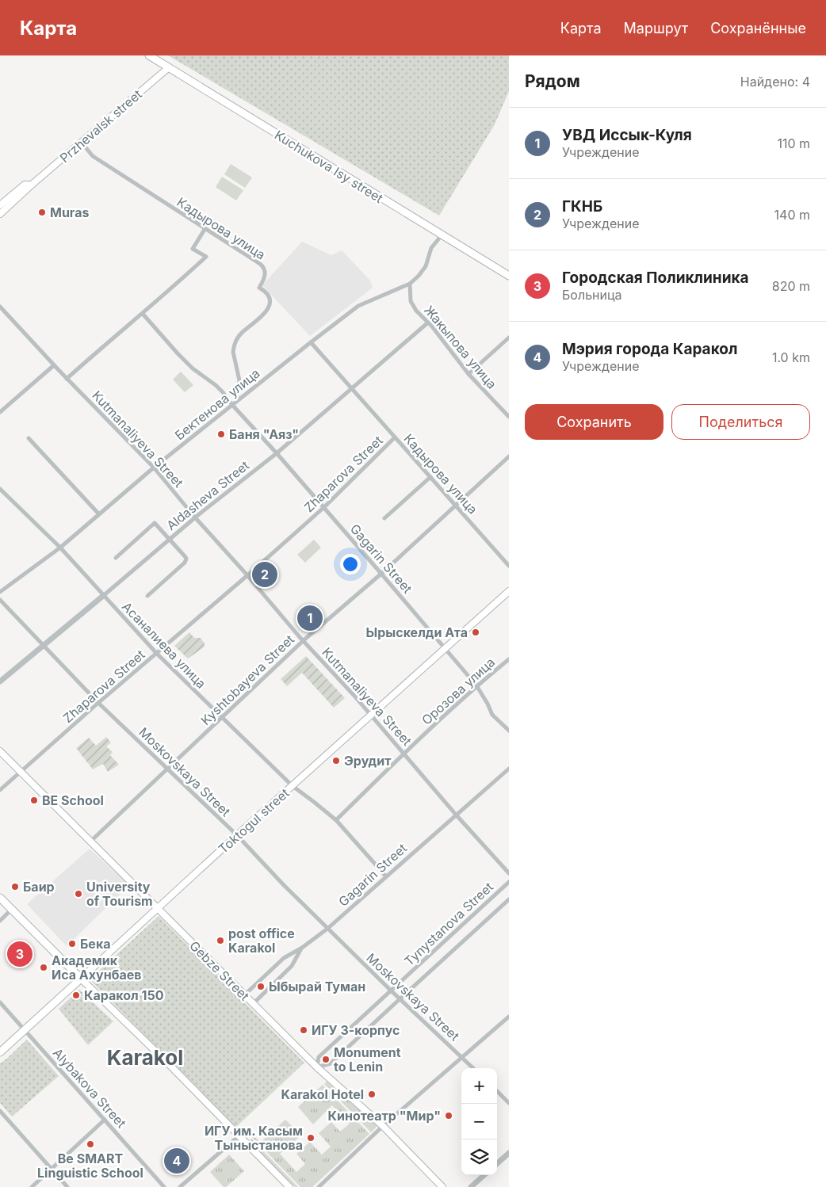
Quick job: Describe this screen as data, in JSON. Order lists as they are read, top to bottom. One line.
{"streets":{"main road":["Przhevalsk street","Kuchukova Isy street","Toktogul street","Gebze Street"],"street":["Кадырова улица","Жакыпова улица","Бектенова улица","Kutmanaliyeva Street","Zhaparova Street","Aldasheva Street","Gagarin Street","Асаналиева улица","Kyshtobayeva Street","Орозова улица","Moskovskaya Street","Tynystanova Street","Alybakova Street"]},"crossings":[["Przhevalsk street","Kuchukova Isy street"],["Przhevalsk street","Кадырова улица"],["Kuchukova Isy street","Бектенова улица"],["Кадырова улица","Бектенова улица"],["Кадырова улица","Zhaparova Street"],["Кадырова улица","Aldasheva Street"],["Кадырова улица","Kyshtobayeva Street"],["Жакыпова улица","Бектенова улица"],["Жакыпова улица","Aldasheva Street"],["Бектенова улица","Kutmanaliyeva Street"],["Бектенова улица","Gagarin Street"],["Бектенова улица","Асаналиева улица"],["Kutmanaliyeva Street","Zhaparova Street"],["Kutmanaliyeva Street","Aldasheva Street"],["Kutmanaliyeva Street","Gagarin Street"],["Kutmanaliyeva Street","Kyshtobayeva Street"],["Kutmanaliyeva Street","Орозова улица"],["Kutmanaliyeva Street","Toktogul street"],["Zhaparova Street","Gagarin Street"],["Zhaparova Street","Асаналиева улица"],["Zhaparova Street","Moskovskaya Street"],["Zhaparova Street","Gebze Street"],["Aldasheva Street","Gagarin Street"],["Aldasheva Street","Асаналиева улица"],["Aldasheva Street","Moskovskaya Street"],["Gagarin Street","Асаналиева улица"],["Gagarin Street","Kyshtobayeva Street"],["Gagarin Street","Орозова улица"],["Gagarin Street","Moskovskaya Street"],["Gagarin Street","Toktogul street"],["Gagarin Street","Gebze Street"],["Асаналиева улица","Kyshtobayeva Street"],["Асаналиева улица","Орозова улица"],["Асаналиева улица","Toktogul street"],["Kyshtobayeva Street","Moskovskaya Street"],["Kyshtobayeva Street","Gebze Street"],["Moskovskaya Street","Toktogul street"],["Moskovskaya Street","Tynystanova Street"],["Toktogul street","Gebze Street"],["Toktogul street","Alybakova Street"],["Tynystanova Street","Gebze Street"]],"districts":["Karakol"],"places":["Muras","Баня \"Аяз\"","Ырыскелди Ата","Эрудит","BE School","Баир","University of Tourism","post office Karakol","Бека","Академик Иса Ахунбаев","Ыбырай Туман","Каракол 150","ИГУ 3-корпус","Monument to Lenin","Karakol Hotel","Кинотеатр \"Мир\"","ИГУ им. Касым Тыныстанова","Be SMART Linguistic School"],"page":{"header":"Карта","nav":["Карта","Маршрут","Сохранённые"],"heading":["Рядом","Найдено: 4"],"list":[{"mark":"1","name":"УВД Иссык-Куля","note":"Учреждение","value":"110 m"},{"mark":"2","name":"ГКНБ","note":"Учреждение","value":"140 m"},{"mark":"3","name":"Городская Поликлиника","note":"Больница","value":"820 m"},{"mark":"4","name":"Мэрия города Каракол","note":"Учреждение","value":"1.0 km"}],"buttons":["Сохранить","Поделиться"],"pins":["2","1","3","4"],"map_buttons":["+","−"]}}
